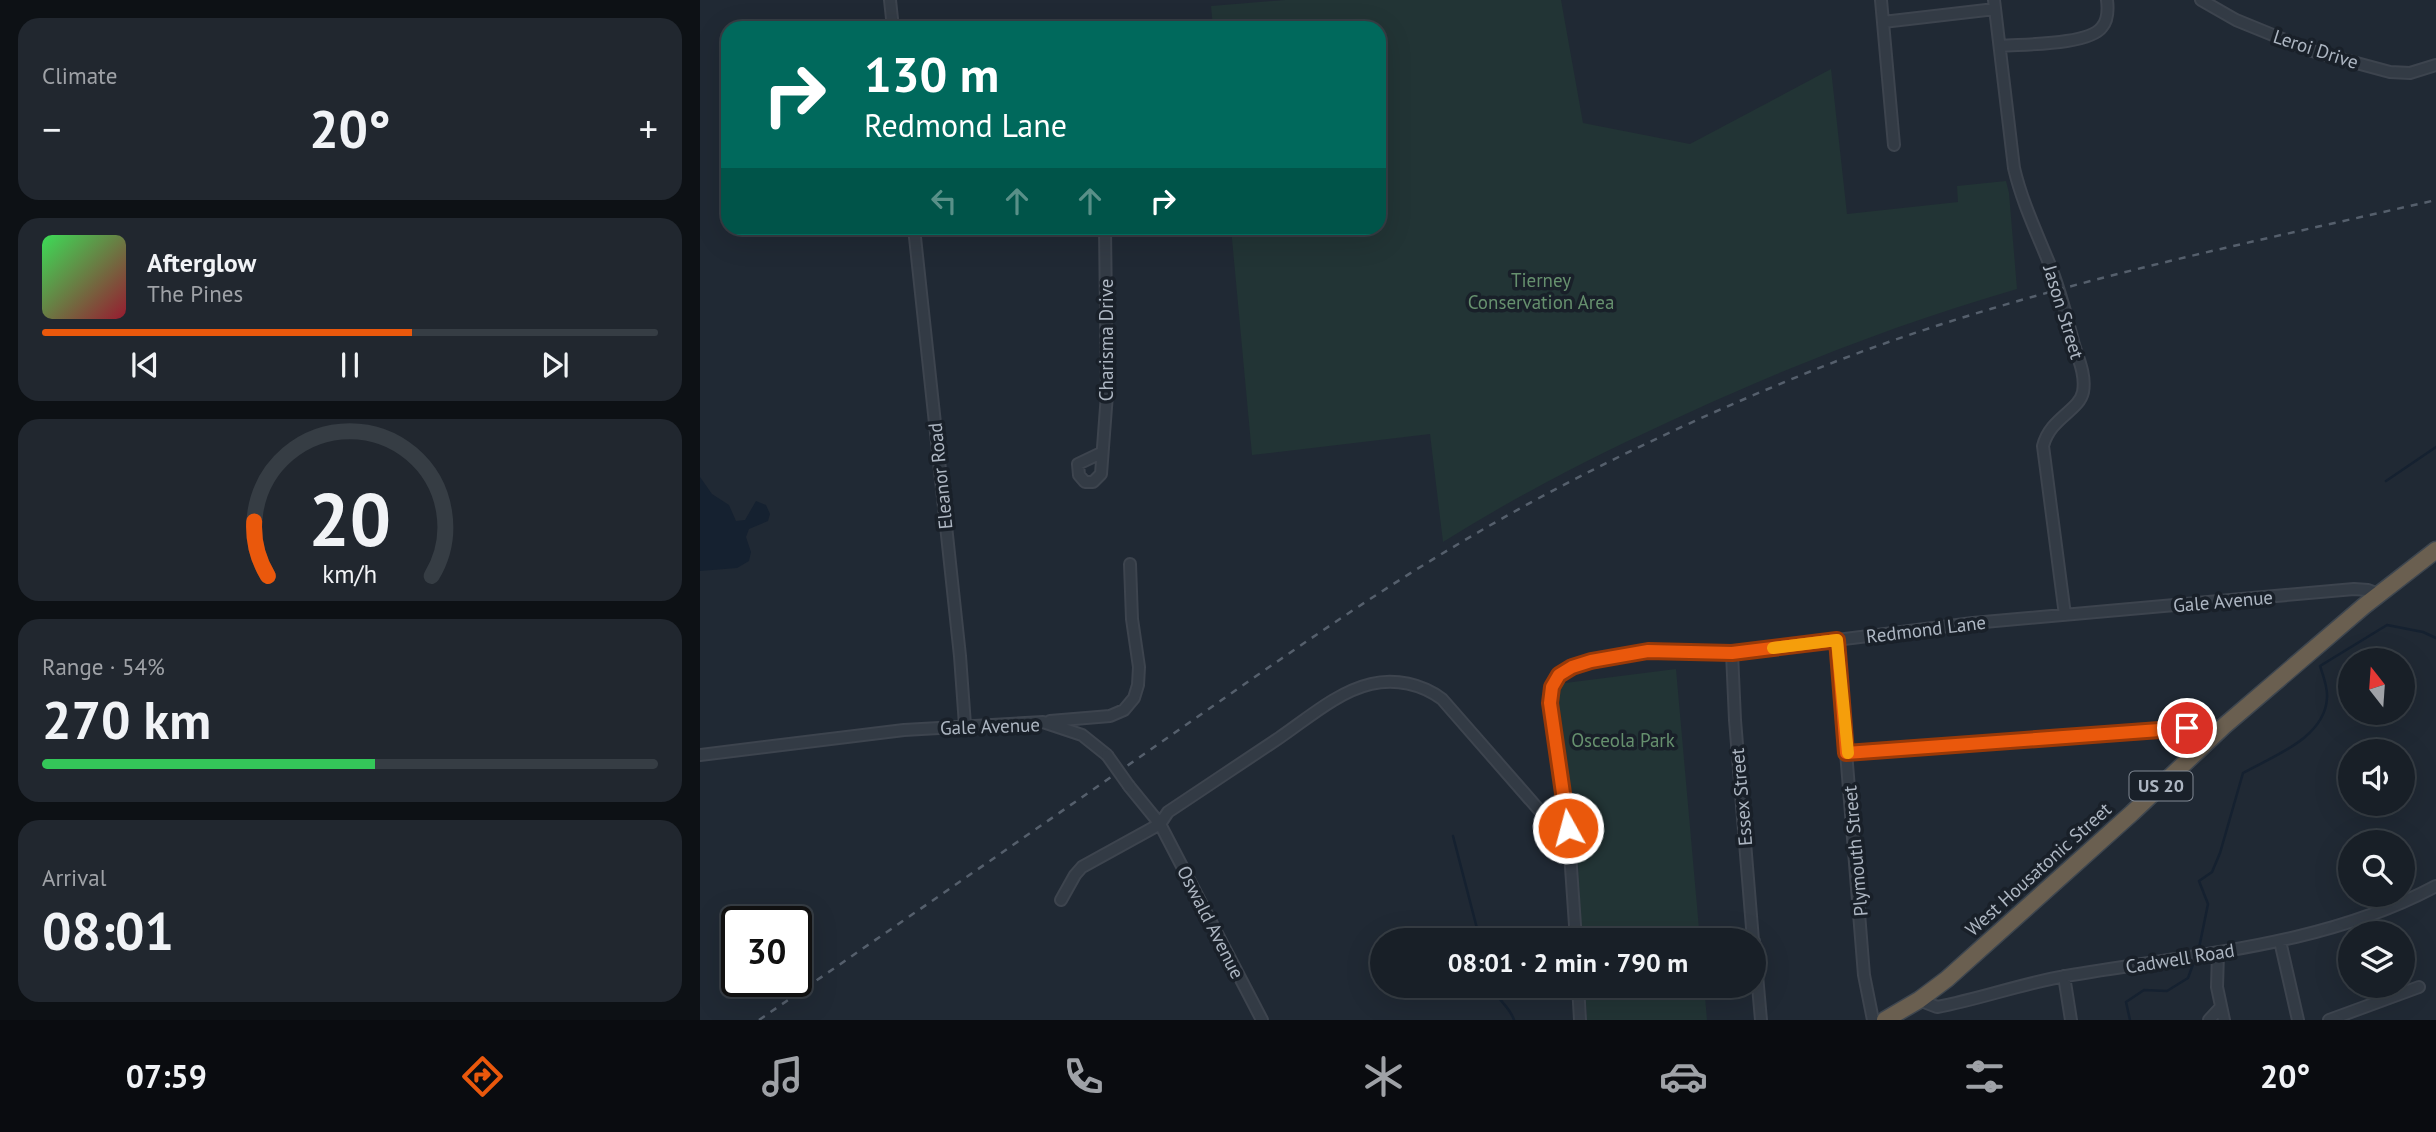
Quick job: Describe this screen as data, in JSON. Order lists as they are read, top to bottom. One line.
{"streets":{"highway":["US 20","West Housatonic Street"],"street":["Leroi Drive","Jason Street","Charisma Drive","Eleanor Road","Gale Avenue","Redmond Lane","Essex Street","Plymouth Street","Oswald Avenue","Cadwell Road"]},"crossings":[["Jason Street","Gale Avenue"],["Jason Street","Redmond Lane"],["Eleanor Road","Gale Avenue"],["Gale Avenue","Redmond Lane"],["Gale Avenue","West Housatonic Street"],["Gale Avenue","Oswald Avenue"],["Redmond Lane","Essex Street"],["Redmond Lane","Plymouth Street"],["West Housatonic Street","Cadwell Road"]],"parks":["Tierney Conservation Area","Osceola Park"],"north":"top","page":{"tile":["Climate",["Range · 54%","270 km"],["Arrival","08:01"]],"turn":["130 m","Redmond Lane"],"heat":["−","20°","+"],"song":["Afterglow","The Pines"],"limit":"30","trip":"08:01 · 2 min · 790 m","tabs":["07:59","20°"],"gauge":["20","km/h"]}}
